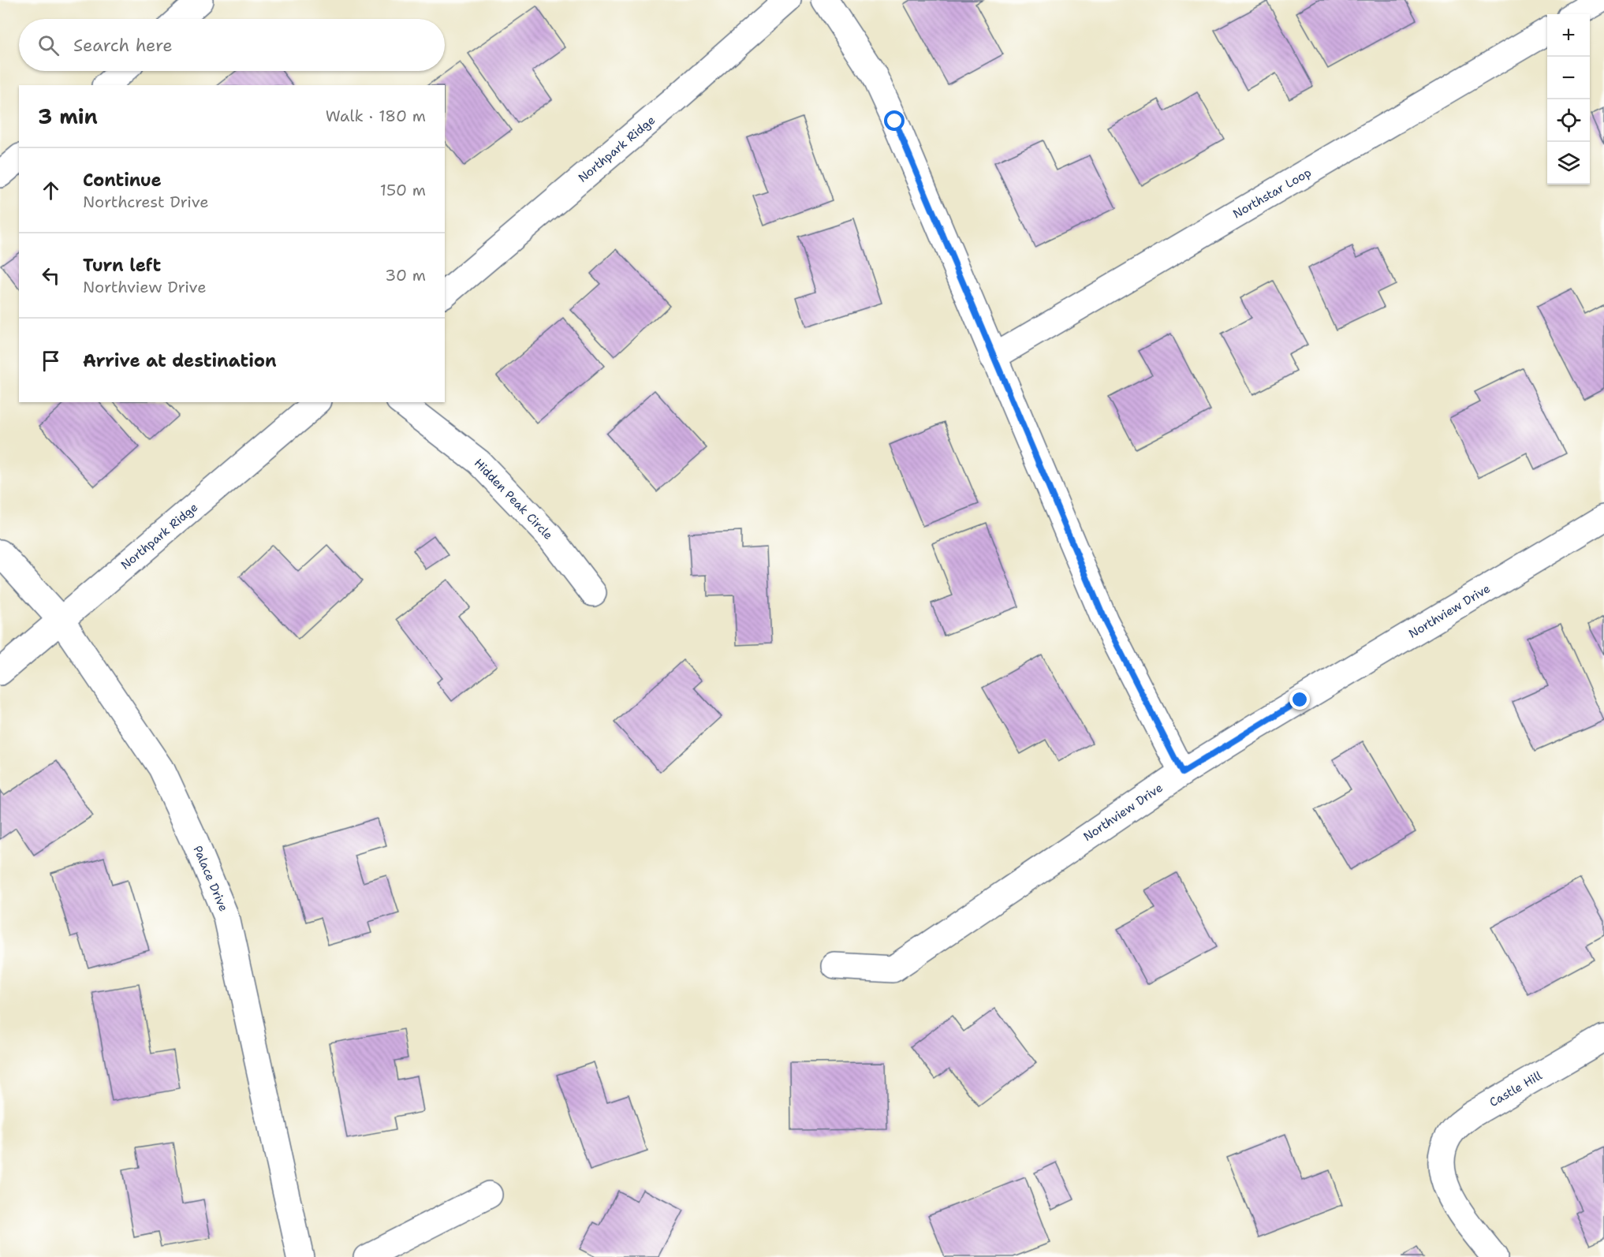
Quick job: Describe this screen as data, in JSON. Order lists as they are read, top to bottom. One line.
{"streets":{"street":["Northpark Ridge","Northstar Loop","Hidden Peak Circle","Northview Drive","Palace Drive","Castle Hill"]},"crossings":[["Northpark Ridge","Palace Drive"]],"page":{"map_buttons":["+","−"],"search":"Search here","heading":["3 min","Walk · 180 m"],"list":[["Continue","Northcrest Drive","150 m"],["Turn left","Northview Drive","30 m"],"Arrive at destination"]}}
